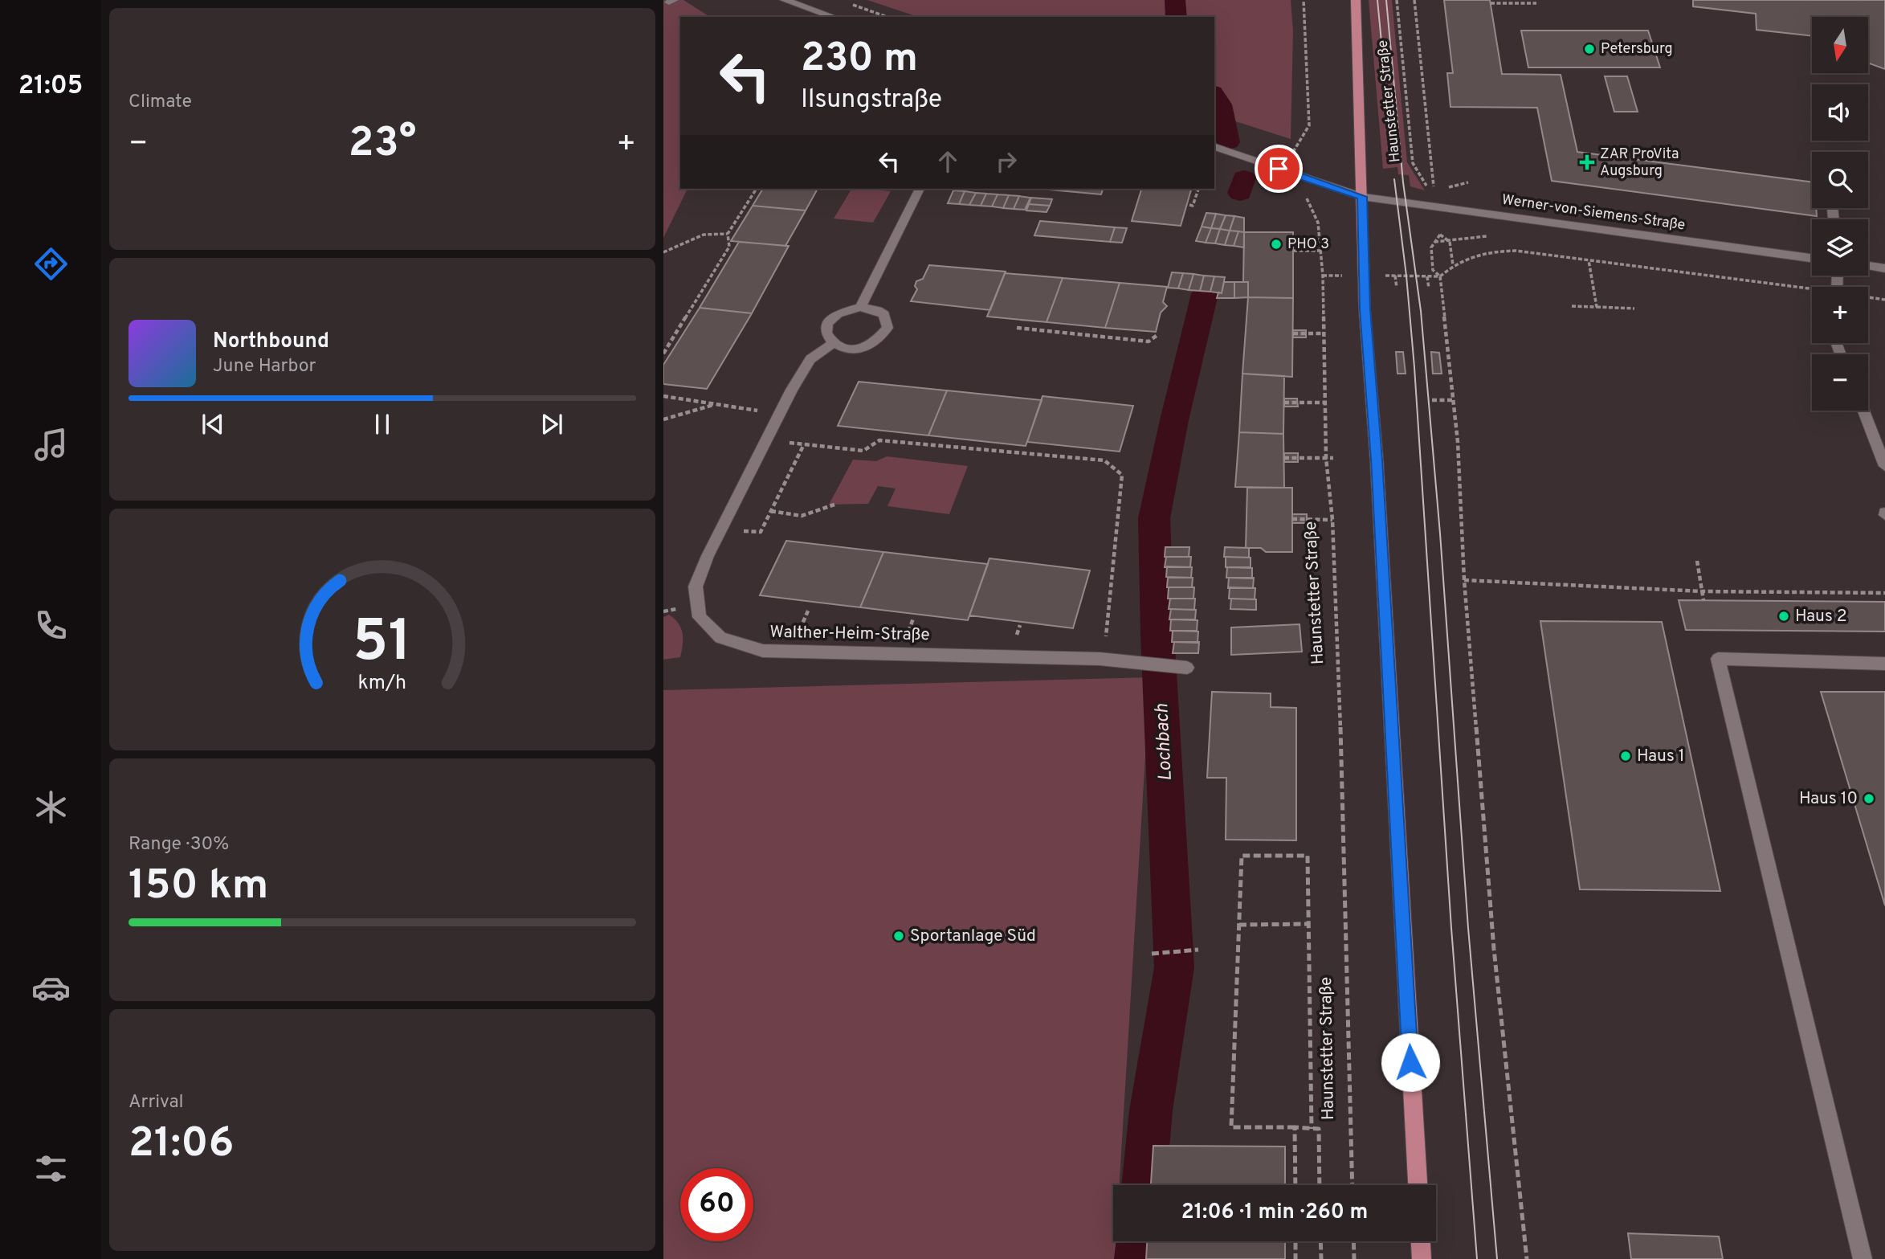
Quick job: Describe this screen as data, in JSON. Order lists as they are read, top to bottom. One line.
{"streets":{"main road":["Haunstetter Straße"],"street":["Werner-von-Siemens-Straße","Walther-Heim-Straße"]},"crossings":[["Haunstetter Straße","Werner-von-Siemens-Straße"]],"water":["Lochbach"],"places":{"other":["Petersburg","PHO 3","Haus 2","Haus 1","Haus 10","Sportanlage Süd"],"health":["ZAR ProVita Augsburg"]},"north":"bottom","page":{"tabs":"21:05","tile":["Climate",["Range · 30%","150 km"],["Arrival","21:06"]],"map_buttons":["+","−"],"turn":["230 m","Ilsungstraße"],"heat":["−","23°","+"],"song":["Northbound","June Harbor"],"limit":"60","trip":"21:06 · 1 min · 260 m","gauge":["51","km/h"]}}
